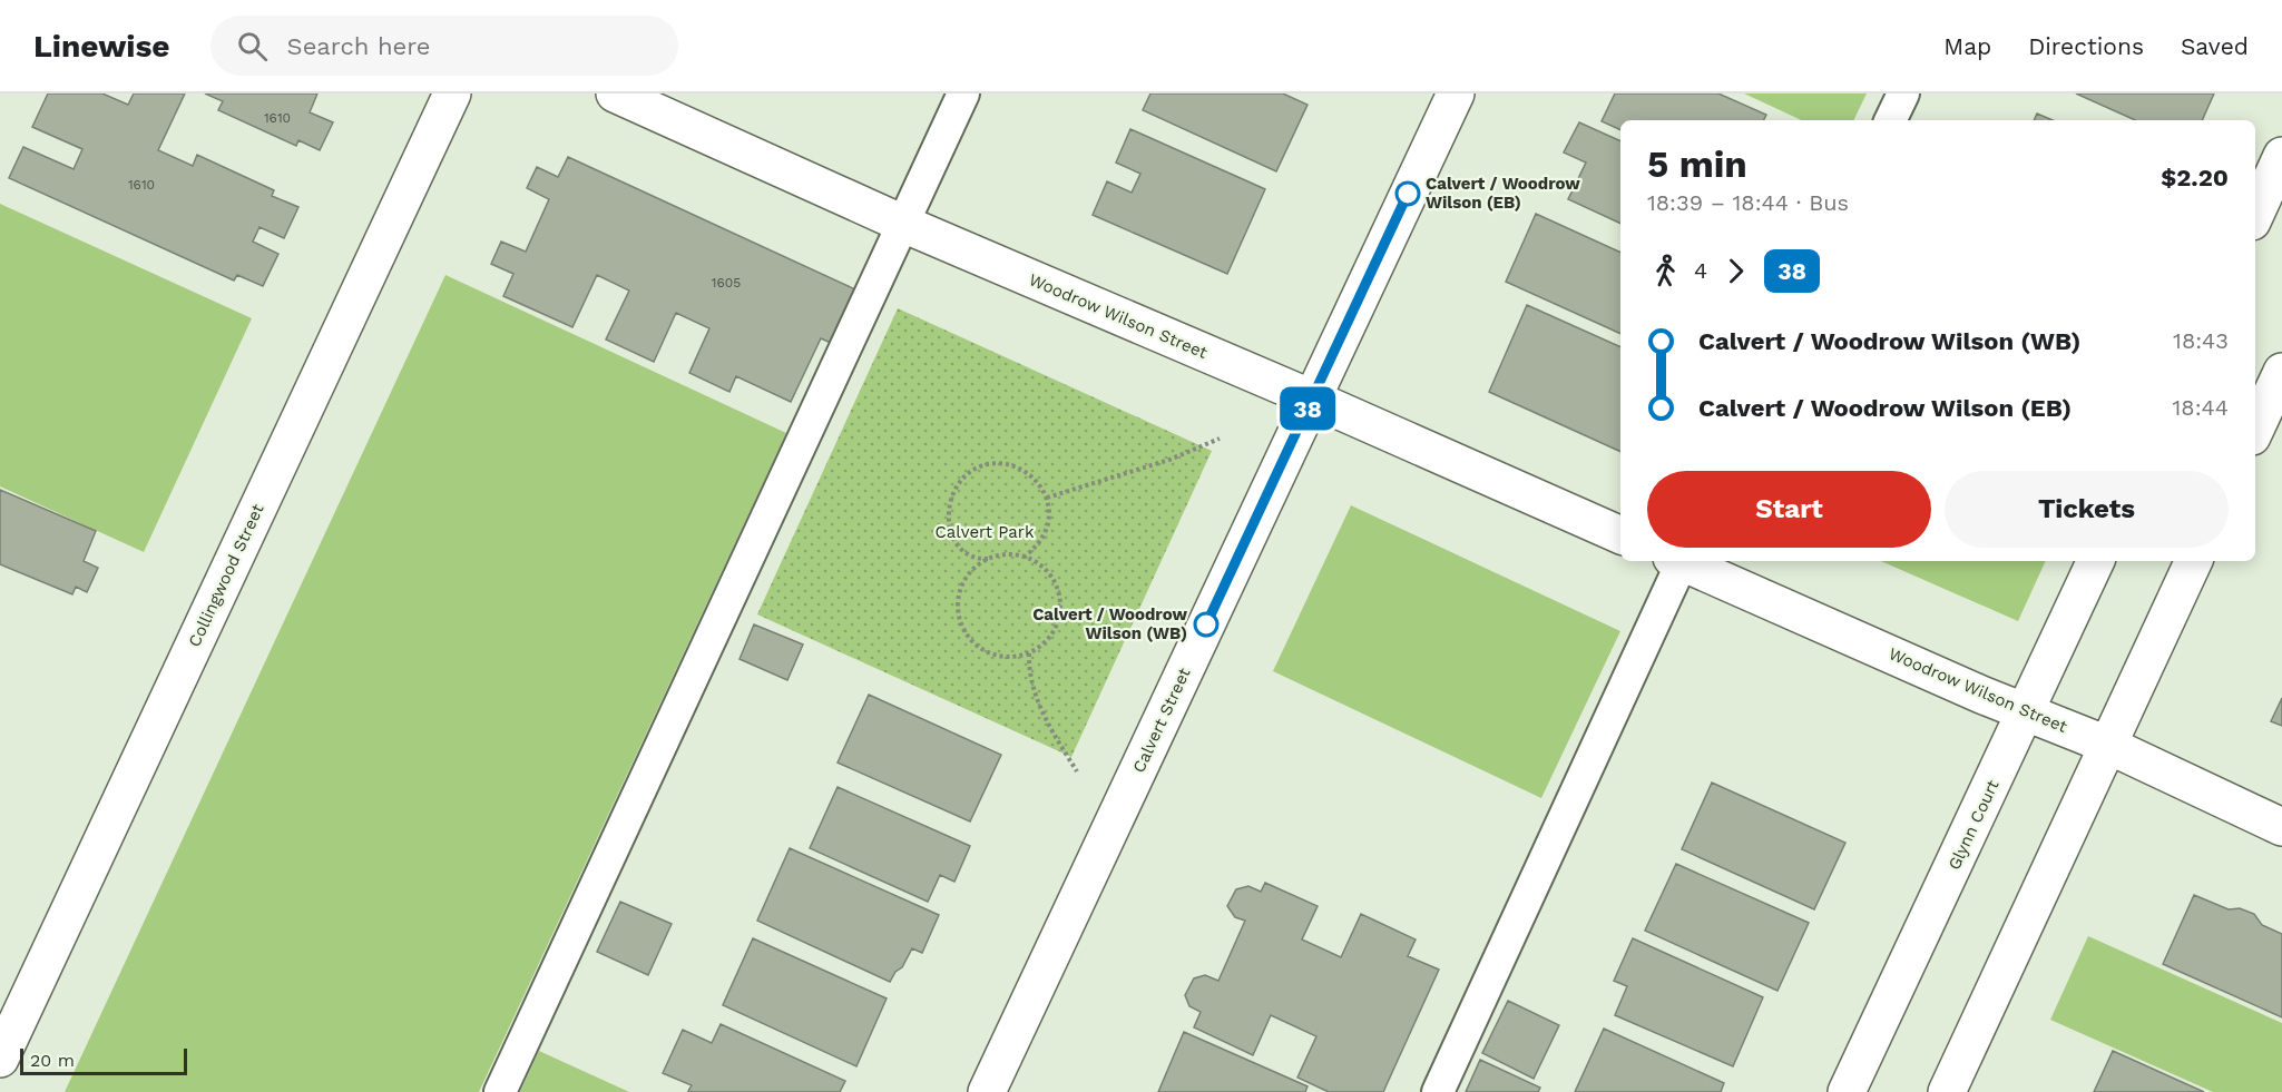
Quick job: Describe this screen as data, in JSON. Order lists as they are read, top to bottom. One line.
{"streets":{"street":["Woodrow Wilson Street","Collingwood Street","Calvert Street","Glynn Court"]},"crossings":[["Woodrow Wilson Street","Calvert Street"],["Woodrow Wilson Street","Glynn Court"]],"parks":["Calvert Park"],"places":["Calvert / Woodrow Wilson (EB)","Calvert / Woodrow Wilson (WB)"],"lines":["bus line 38"],"house_numbers":["1610","1610","1605"],"scale_bar":"20 m","page":{"header":"Linewise","search":"Search here","nav":["Map","Directions","Saved"],"on_map":"38","heading":["5 min","18:39 – 18:44 · Bus","$2.20"],"legs":["4","38"],"list":[{"name":"Calvert / Woodrow Wilson (WB)","value":"18:43"},{"name":"Calvert / Woodrow Wilson (EB)","value":"18:44"}],"buttons":["Start","Tickets"],"scale":"20 m"}}
